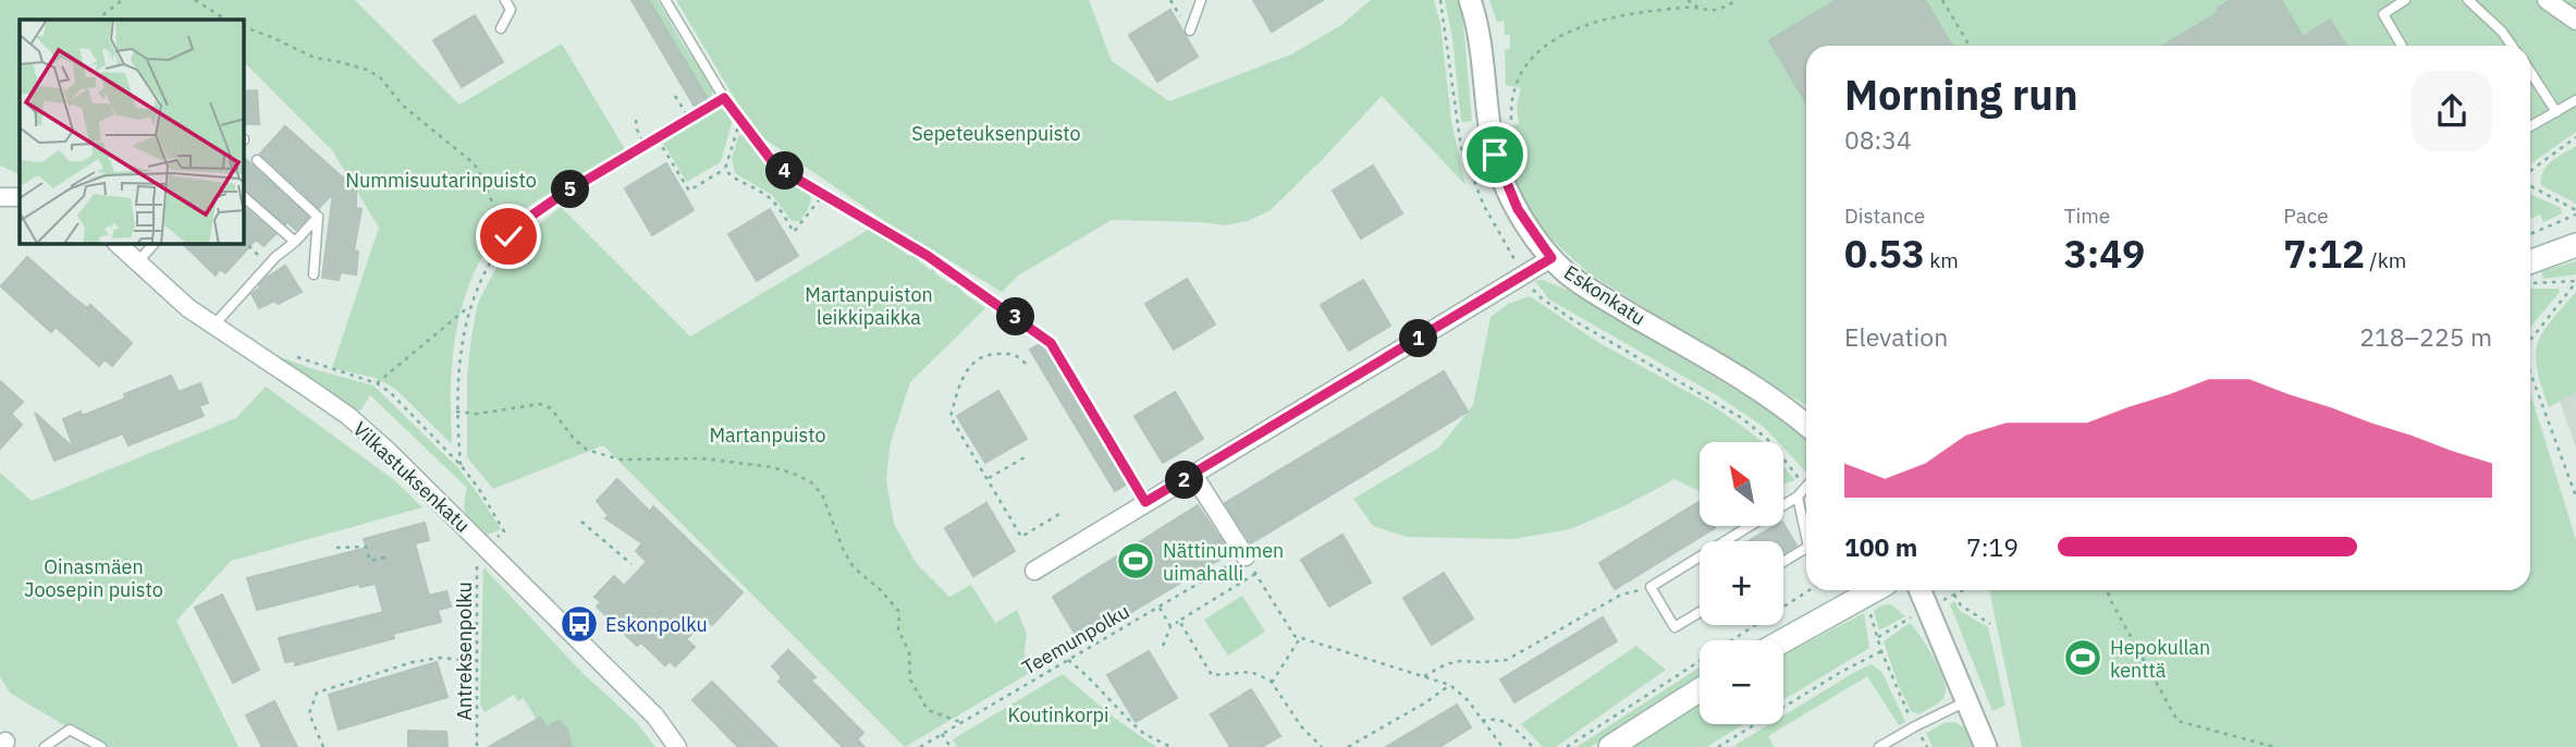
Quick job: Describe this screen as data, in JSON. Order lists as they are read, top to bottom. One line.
{"streets":{"street":["Eskonkatu","Vilkastuksenkatu"],"path":["Teemunpolku","Antreksenpolku"]},"parks":["Sepeteuksenpuisto","Nummisuutarinpuisto","Martanpuiston leikkipaikka","Martanpuisto","Oinasmäen Joosepin puisto","Koutinkorpi"],"places":{"sports":["Nättinummen uimahalli","Hepokullan kenttä"],"bus stop":["Eskonpolku"]},"north":"top left","page":{"heading":["Morning run","08:34"],"pins":["4","5","3","1","2"],"stats":[["Distance","0.53 km"],["Time","3:49"],["Pace","7:12 /km"]],"chart":["Elevation","218–225 m"],"map_buttons":["+","−"],"list":[{"name":"100 m","note":"7:19"}]}}
